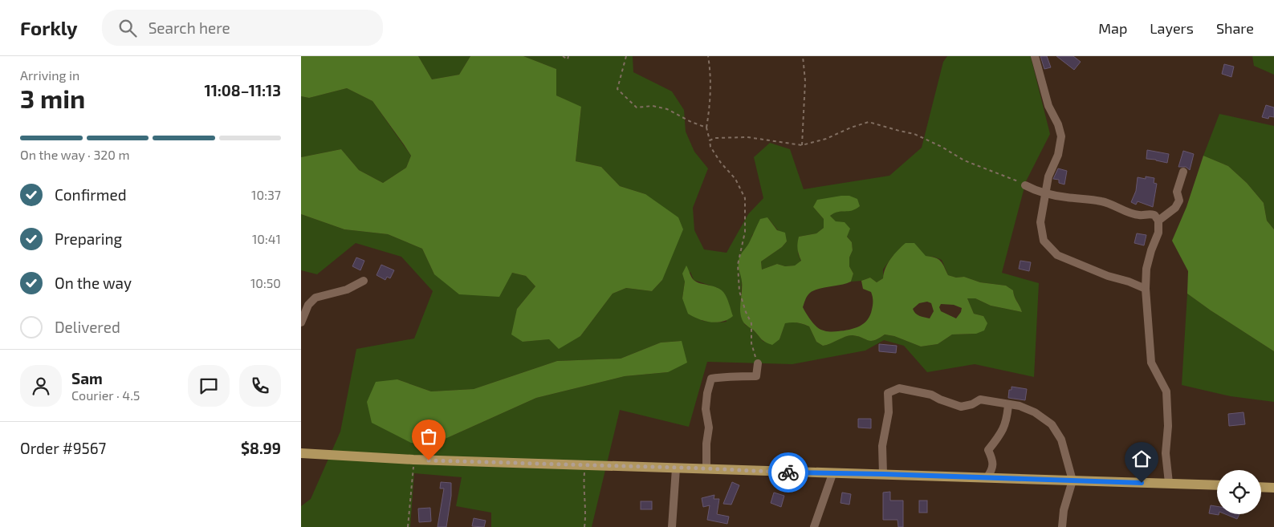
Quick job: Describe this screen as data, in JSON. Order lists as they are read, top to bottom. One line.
{"page":{"header":"Forkly","search":"Search here","nav":["Map","Layers","Share"],"heading":["3 min","Arriving in","11:08–11:13"],"panel":["Sam","Courier · 4.5","Order #9567","$8.99"],"bar":"On the way · 320 m","list":[["Confirmed","10:37"],["Preparing","10:41"],["On the way","10:50"],"Delivered"]}}
